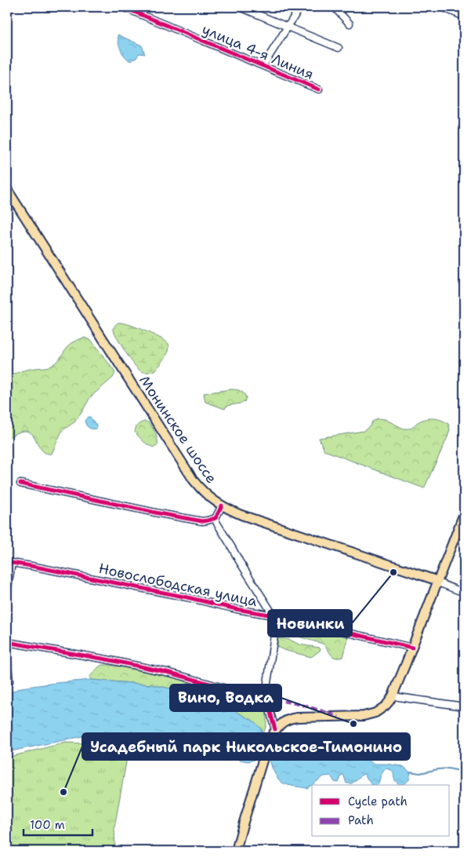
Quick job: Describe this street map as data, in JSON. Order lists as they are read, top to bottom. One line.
{"streets":{"main road":["Монинское шоссе"],"street":["улица 4-я Линия","Новослободская улица"]},"places":["Новинки","Вино, Водка","Усадебный парк Никольское-Тимонино"],"legend":["Cycle path","Path"],"scale_bar":"100 m"}
